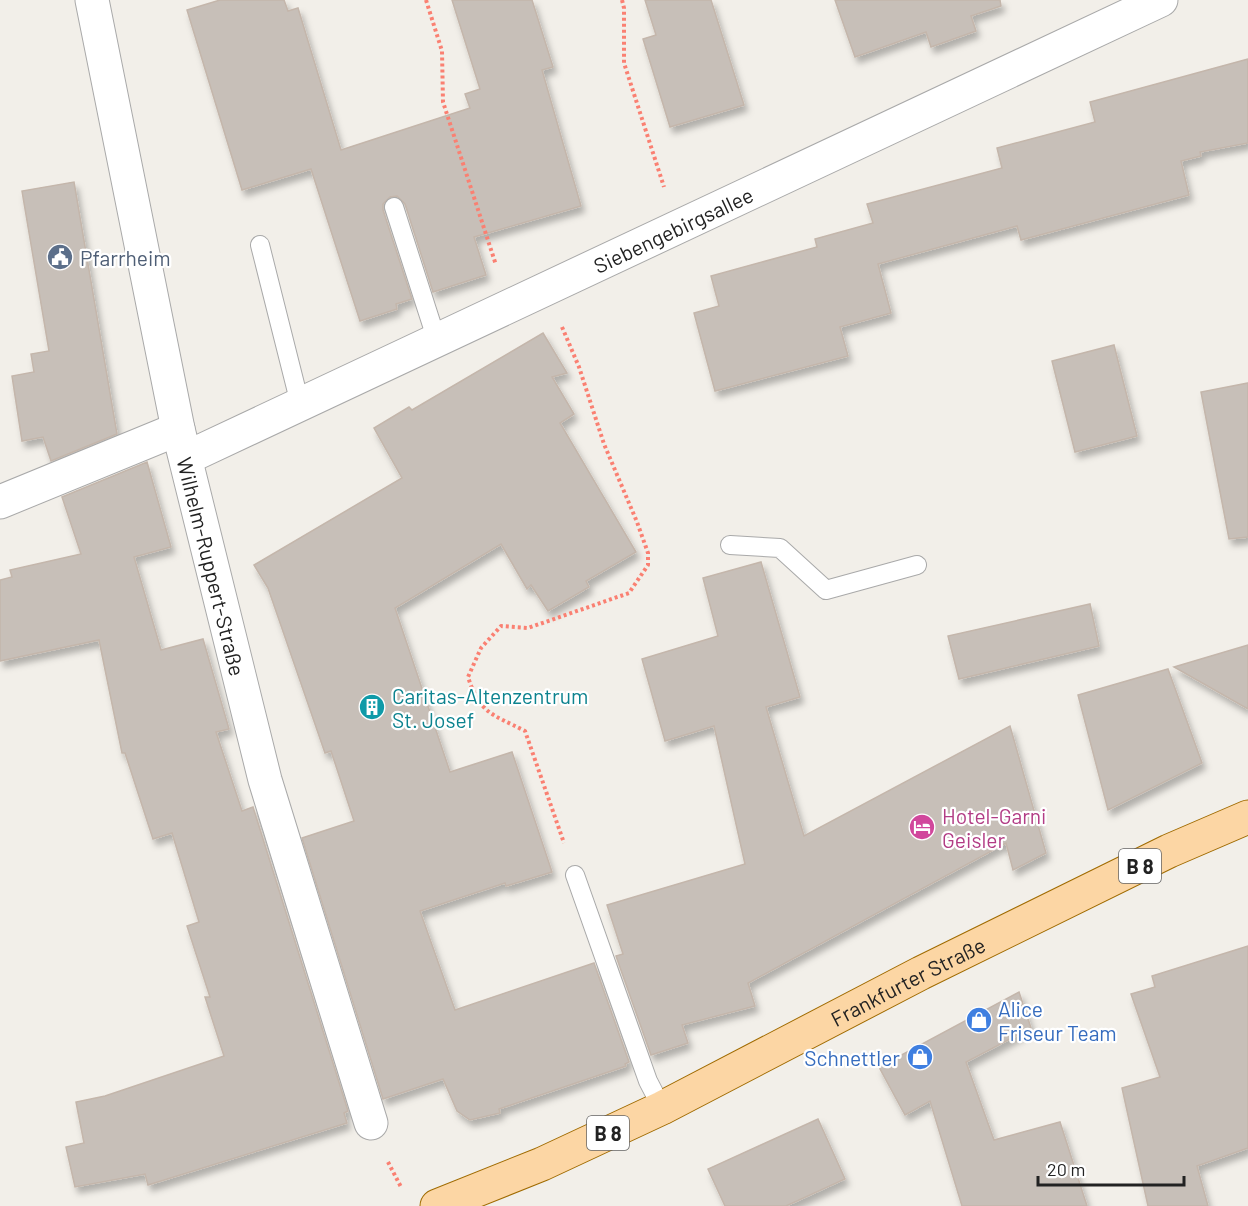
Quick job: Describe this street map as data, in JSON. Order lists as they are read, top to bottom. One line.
{"streets":{"main road":["B 8","Frankfurter Straße"],"street":["Siebengebirgsallee","Wilhelm-Ruppert-Straße"]},"crossings":[["Siebengebirgsallee","Wilhelm-Ruppert-Straße"]],"places":{"public building":["Pfarrheim"],"building":["Caritas-Altenzentrum St. Josef"],"hotel":["Hotel-Garni Geisler"],"shop":["Alice Friseur Team","Schnettler"]},"scale_bar":"20 m"}
